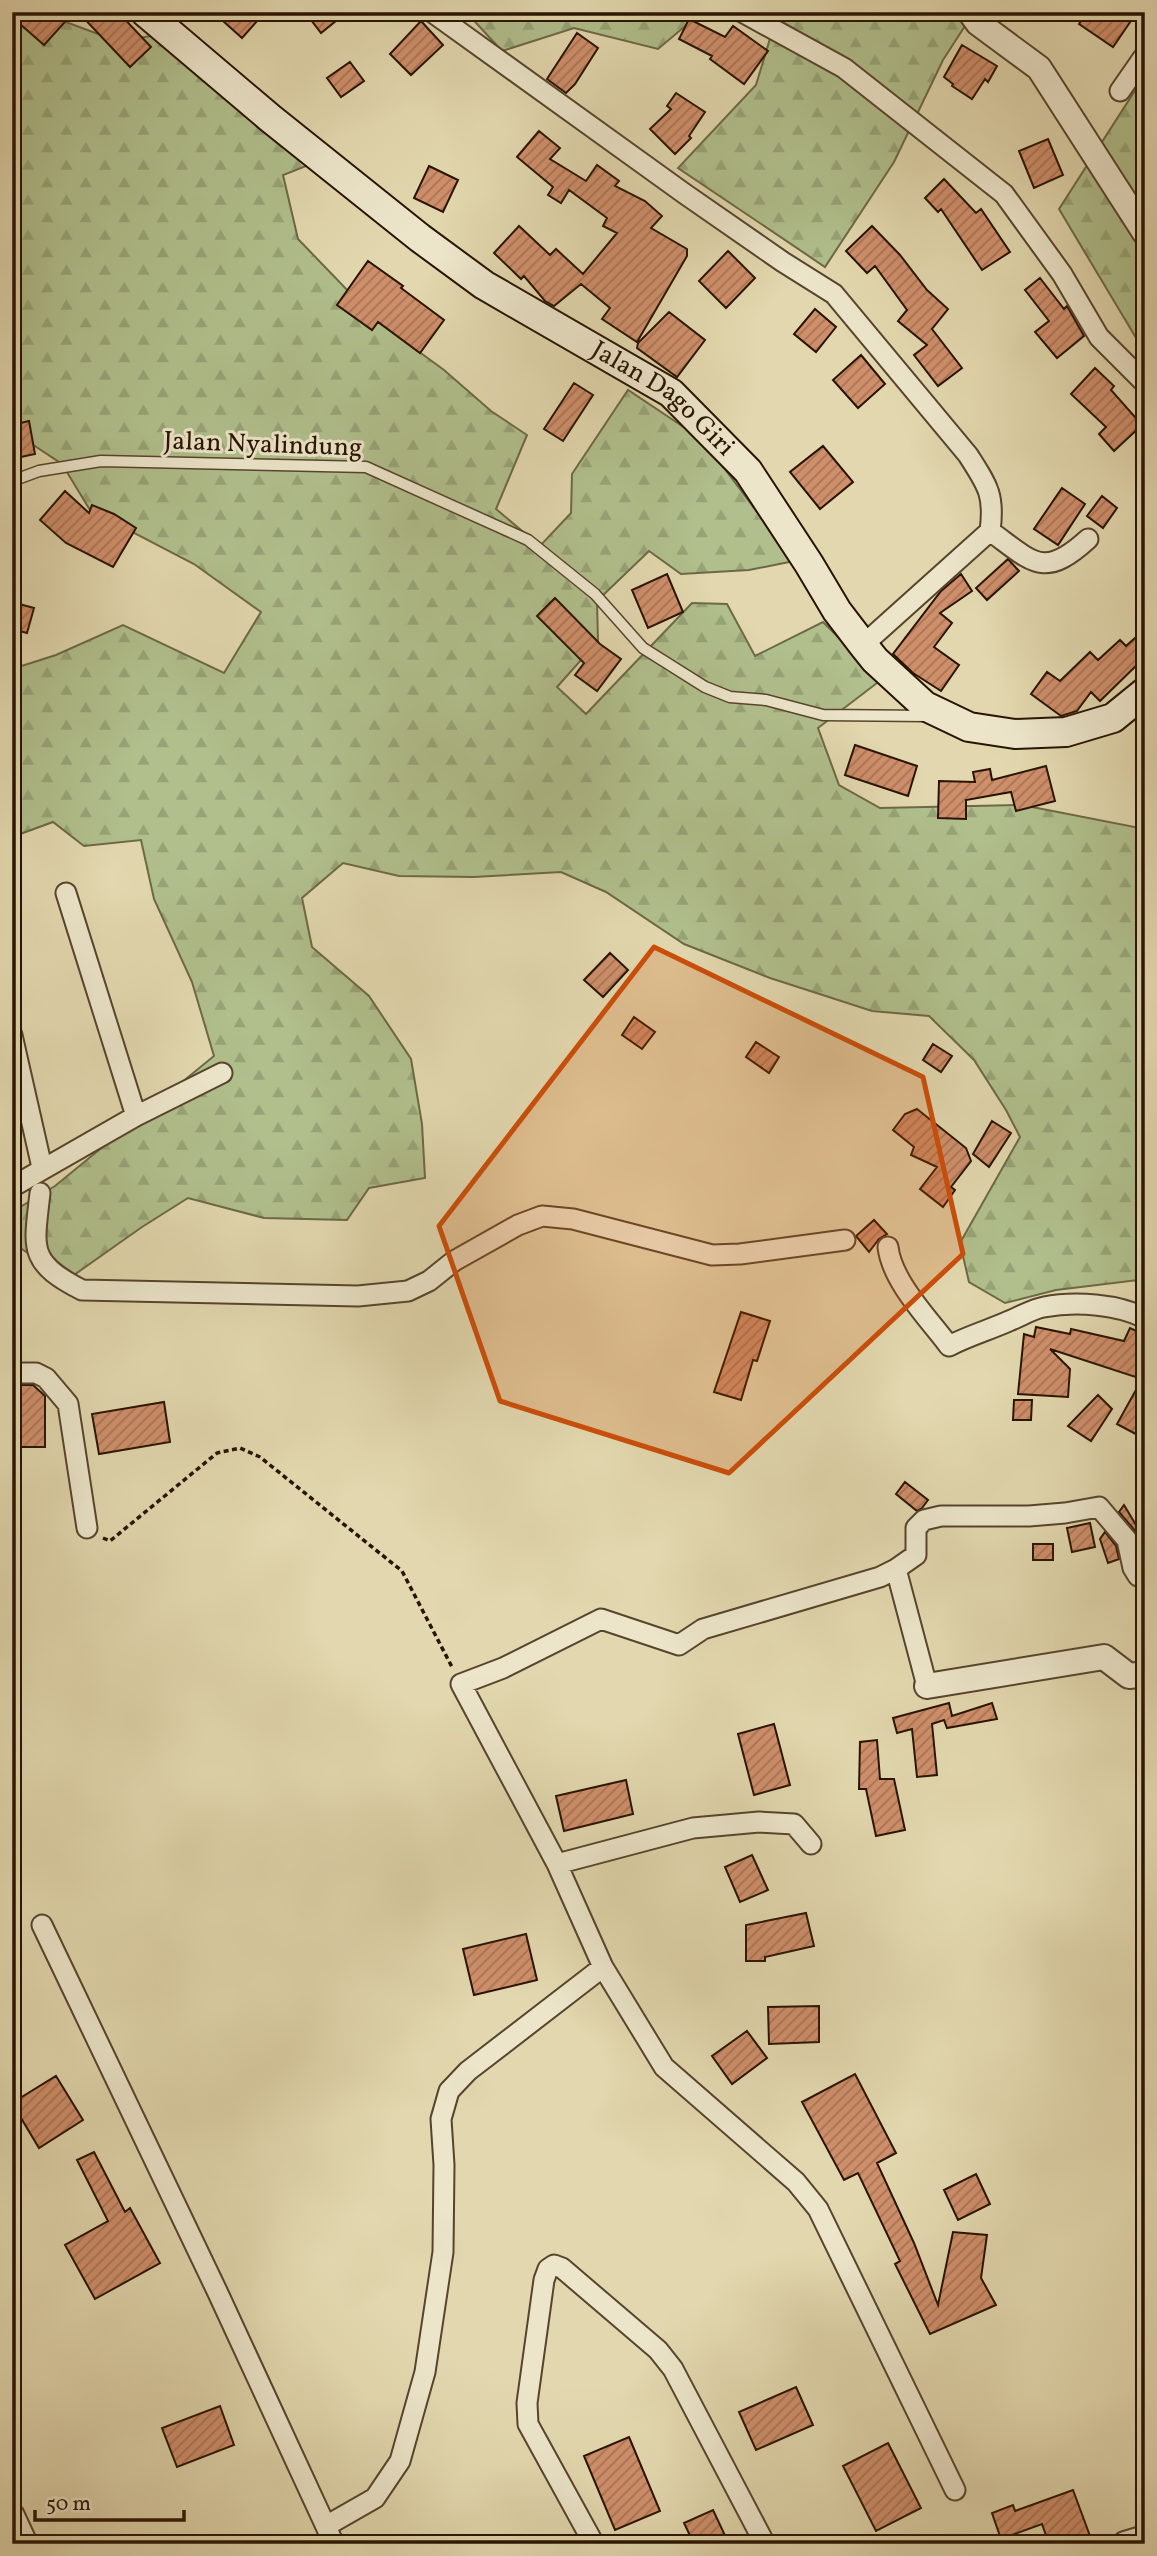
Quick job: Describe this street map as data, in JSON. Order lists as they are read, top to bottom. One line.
{"streets":{"main road":["Jalan Dago Giri"],"lane":["Jalan Nyalindung"]},"crossings":[["Jalan Dago Giri","Jalan Nyalindung"]],"scale_bar":"50 m"}
